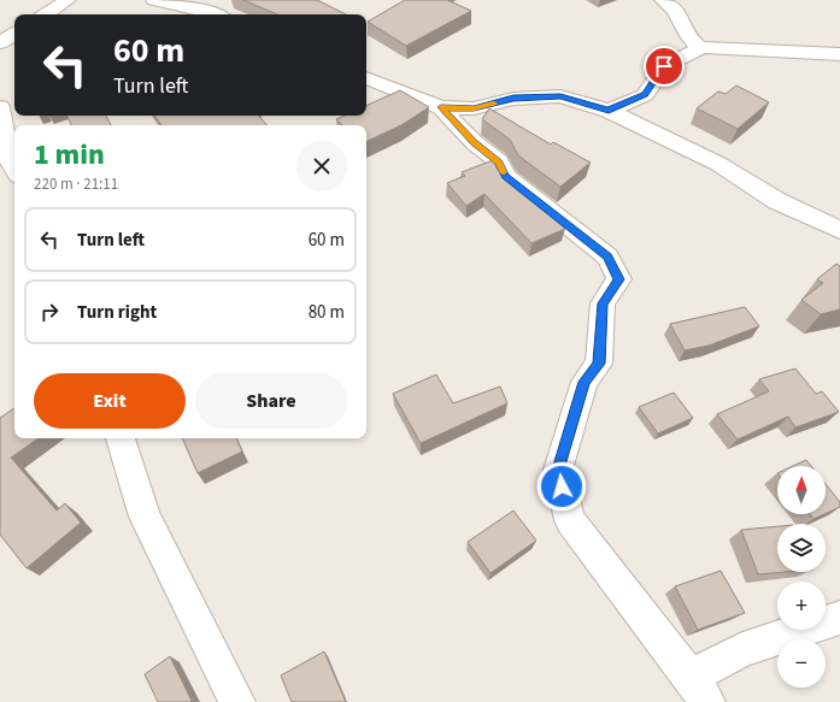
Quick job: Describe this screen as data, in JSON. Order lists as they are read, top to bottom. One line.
{"north":"top","page":{"turn":["60 m","Turn left"],"heading":["1 min","220 m · 21:11"],"list":[{"name":"Turn left","value":"60 m"},{"name":"Turn right","value":"80 m"}],"buttons":["Exit","Share"],"map_buttons":["+","−"]}}
